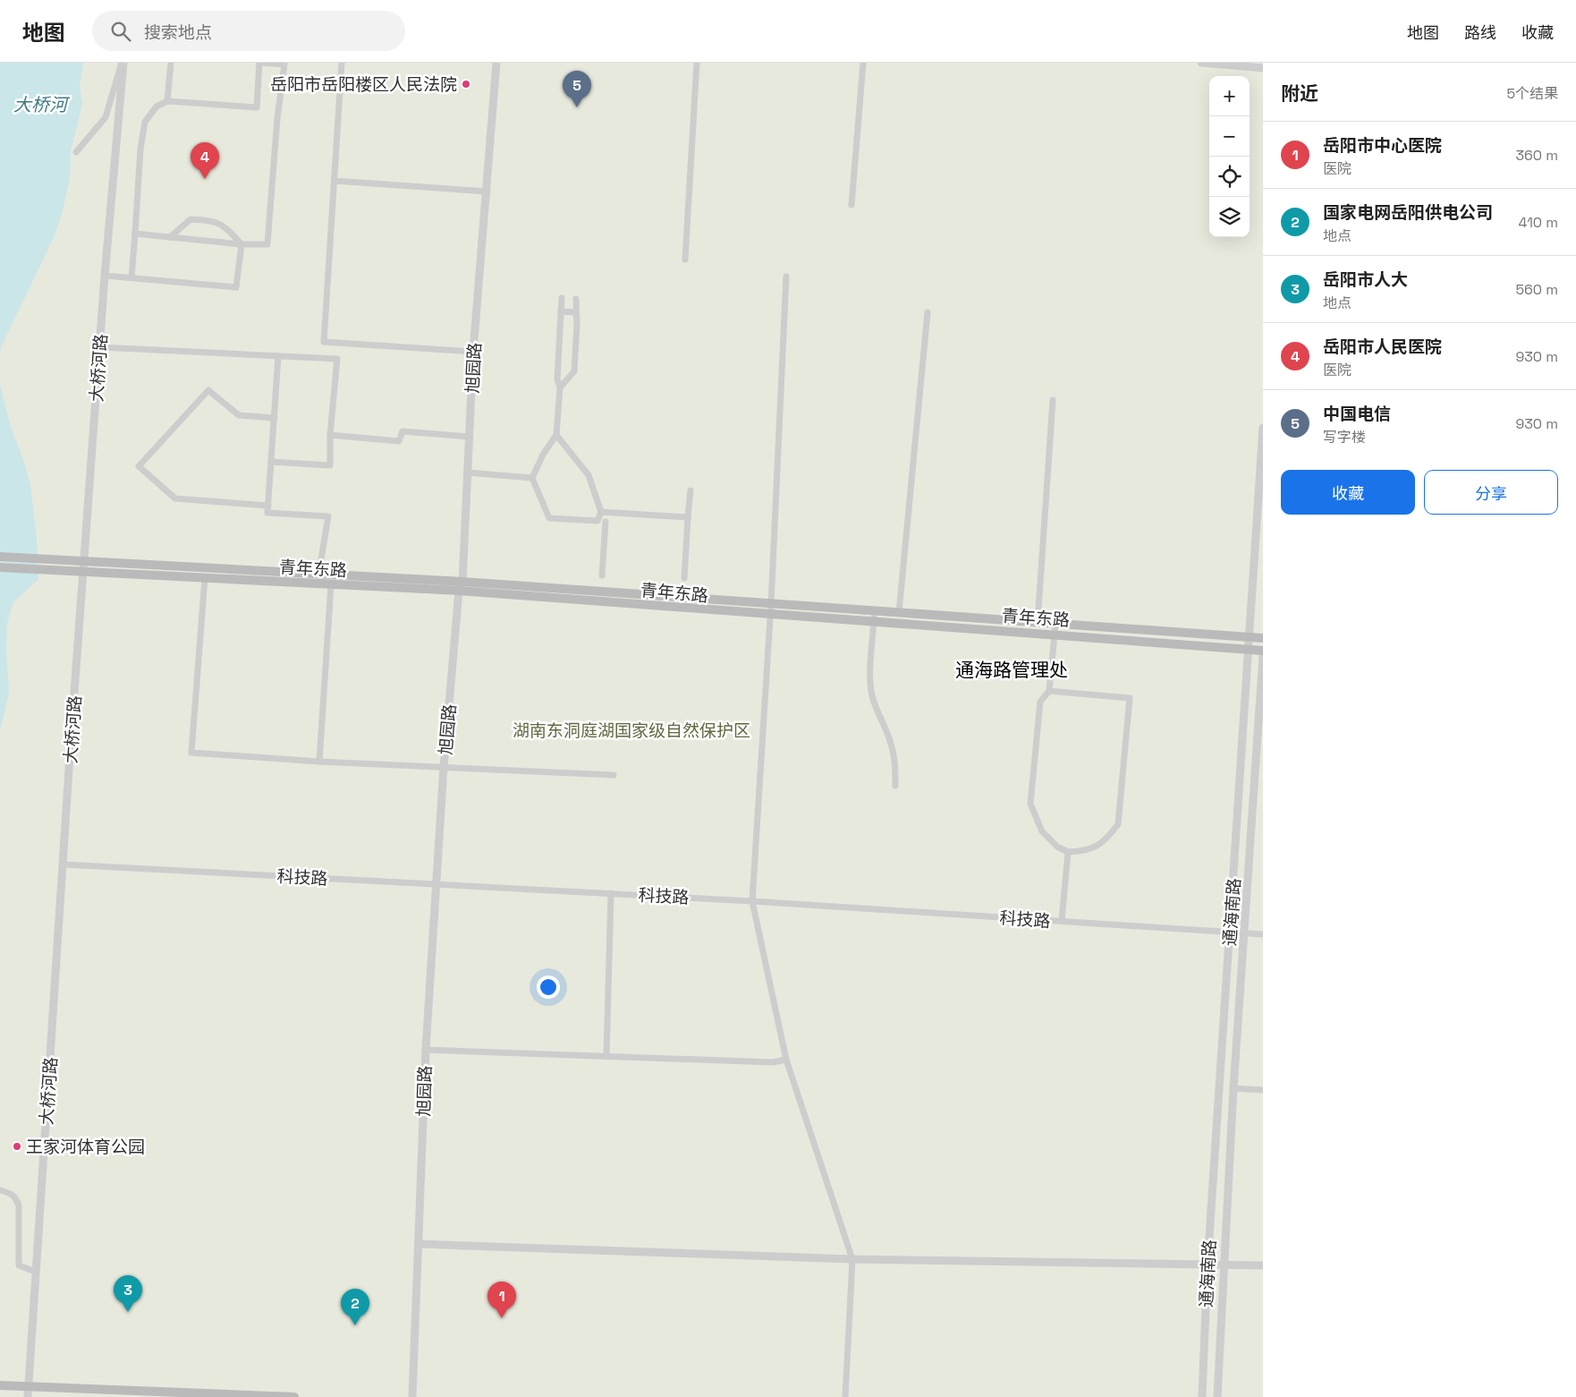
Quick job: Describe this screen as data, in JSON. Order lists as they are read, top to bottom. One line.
{"streets":{"main road":["青年东路"],"street":["大桥河路","旭园路","科技路","通海南路"]},"crossings":[["大桥河路","青年东路"],["大桥河路","科技路"],["旭园路","青年东路"],["旭园路","科技路"],["青年东路","通海南路"],["科技路","通海南路"]],"districts":["通海路管理处"],"water":["大桥河"],"parks":["湖南东洞庭湖国家级自然保护区"],"places":["岳阳市岳阳楼区人民法院","王家河体育公园"],"page":{"header":"地图","search":"搜索地点","nav":["地图","路线","收藏"],"heading":["附近","5个结果"],"pins":["5","4","3","1","2"],"map_buttons":["+","−"],"list":[{"mark":"1","name":"岳阳市中心医院","note":"医院","value":"360 m"},{"mark":"2","name":"国家电网岳阳供电公司","note":"地点","value":"410 m"},{"mark":"3","name":"岳阳市人大","note":"地点","value":"560 m"},{"mark":"4","name":"岳阳市人民医院","note":"医院","value":"930 m"},{"mark":"5","name":"中国电信","note":"写字楼","value":"930 m"}],"buttons":["收藏","分享"]}}
